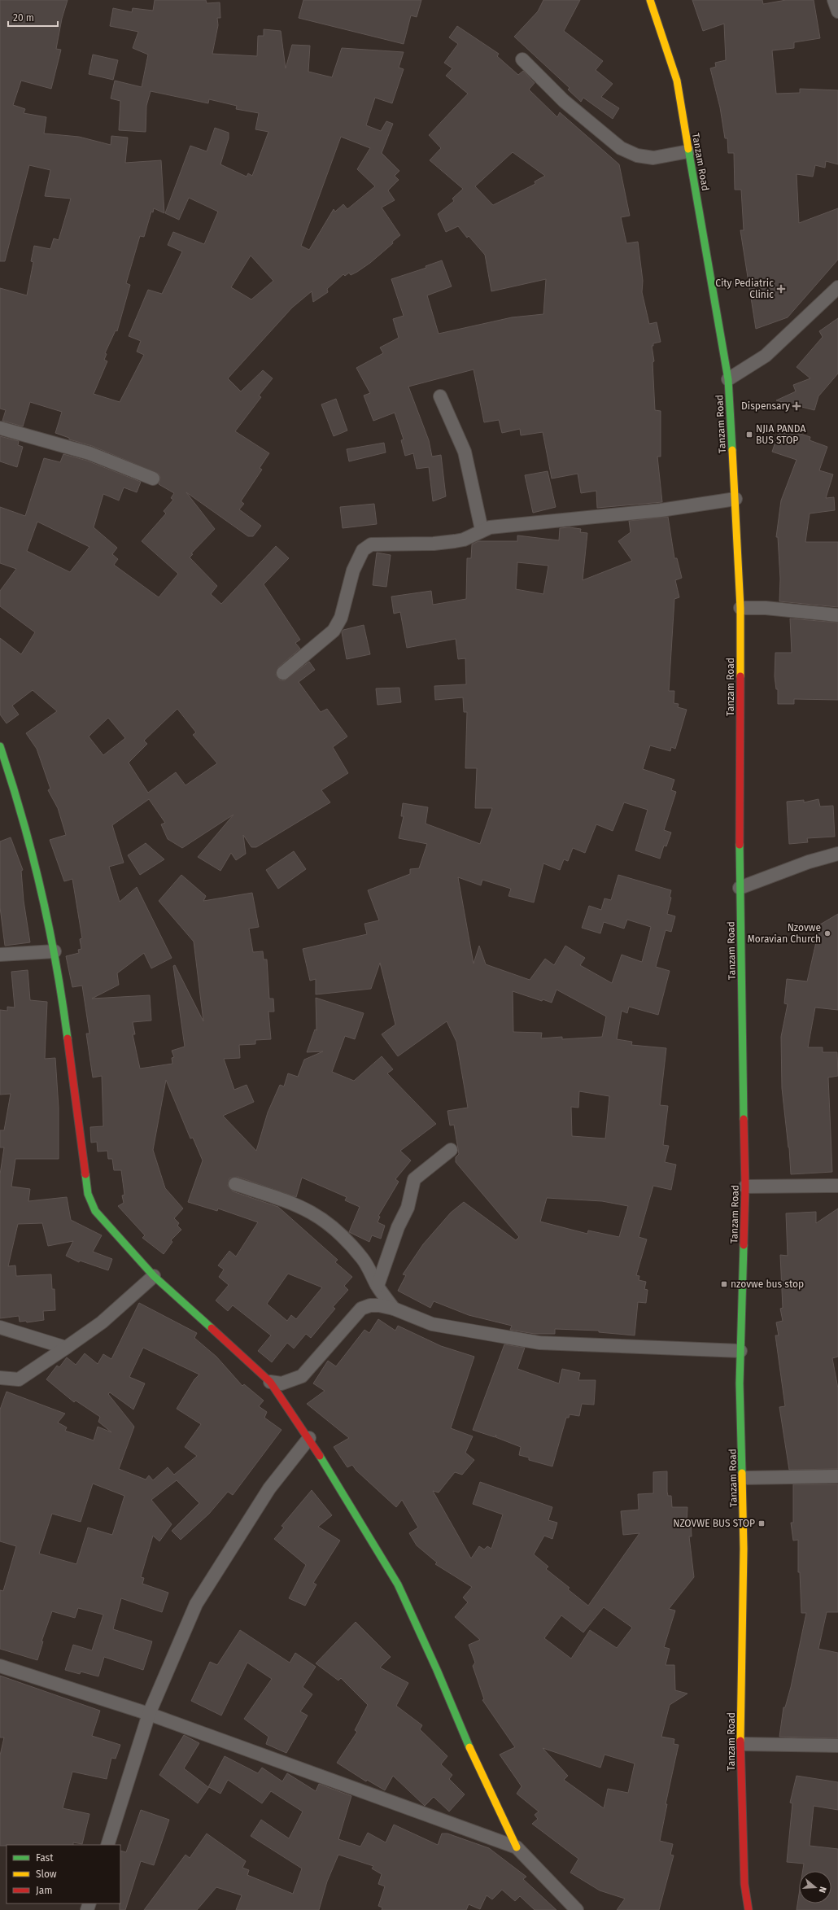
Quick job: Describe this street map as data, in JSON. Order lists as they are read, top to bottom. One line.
{"streets":{"main road":["Tanzam Road"]},"places":{"health":["City Pediatric Clinic","Dispensary"],"transit":["NJIA PANDA BUS STOP","nzovwe bus stop","NZOVWE BUS STOP"],"other":["Nzovwe Moravian Church"]},"legend":["Fast","Slow","Jam"],"scale_bar":"20 m","north":"right"}
